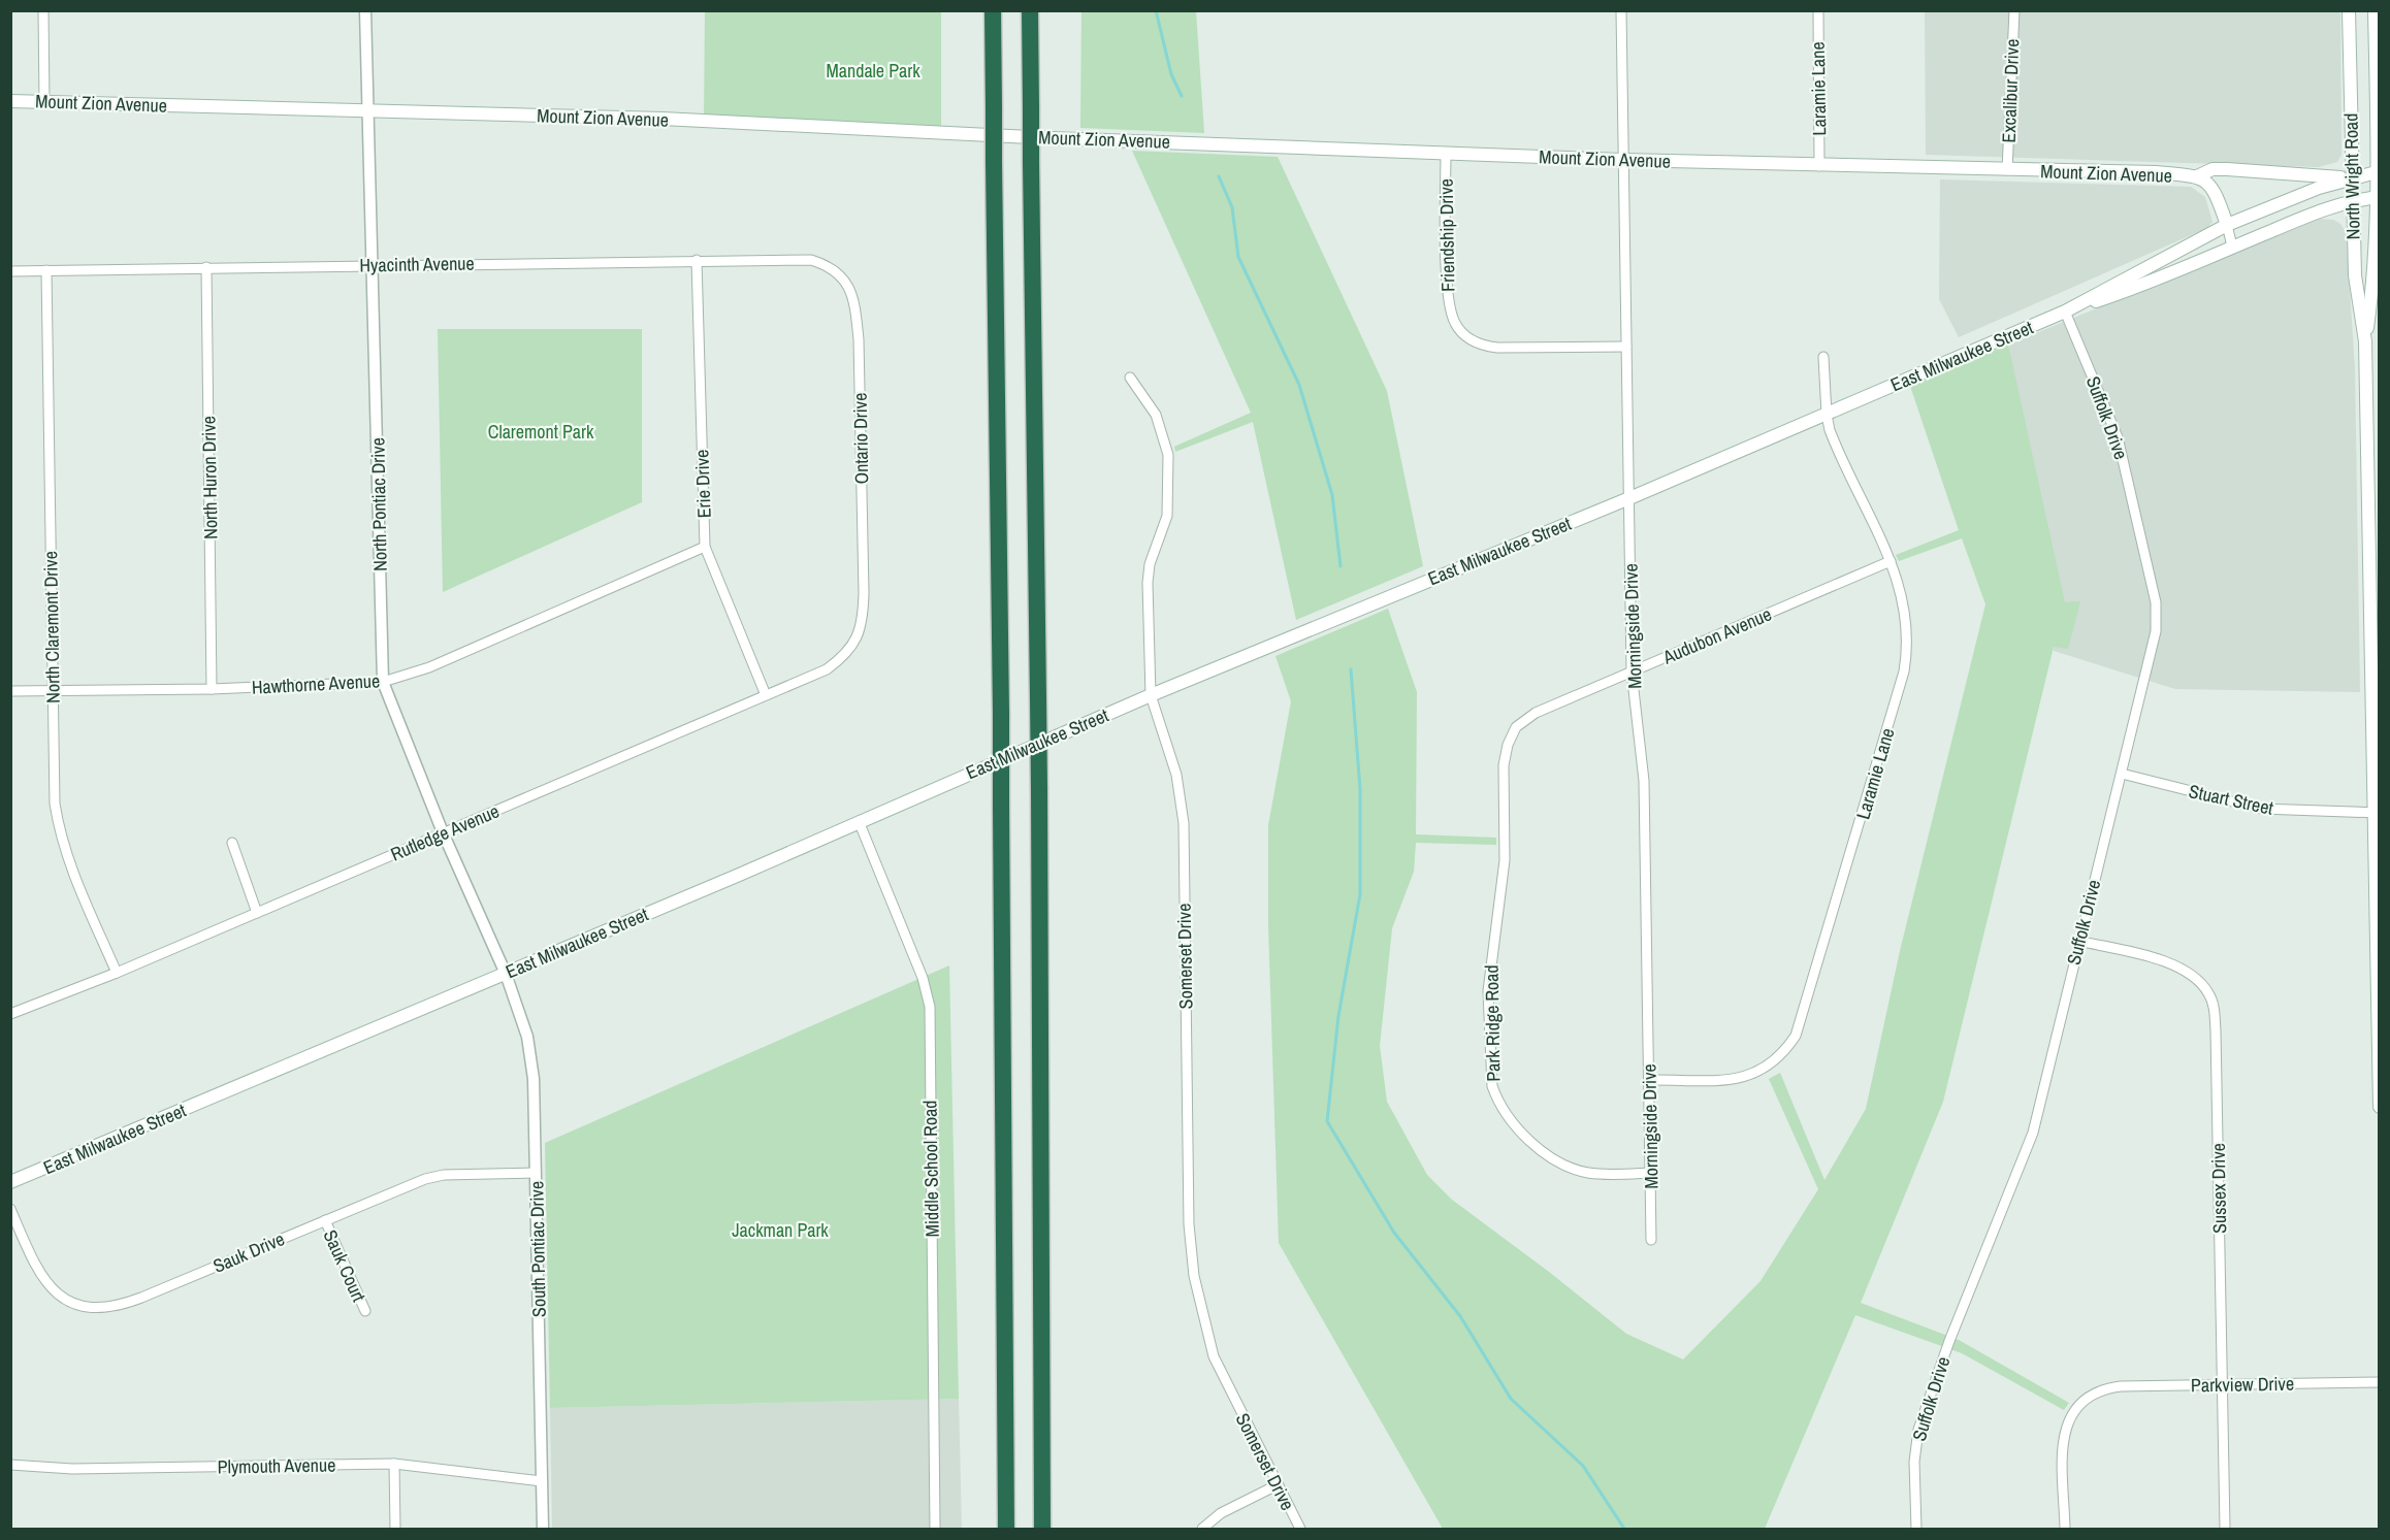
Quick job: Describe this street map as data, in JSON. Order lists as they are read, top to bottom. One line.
{"streets":{"main road":["Mount Zion Avenue","North Wright Road","East Milwaukee Street"],"street":["Laramie Lane","Excalibur Drive","Friendship Drive","Hyacinth Avenue","Suffolk Drive","Ontario Drive","North Huron Drive","Erie Drive","North Pontiac Drive","Morningside Drive","North Claremont Drive","Audubon Avenue","Hawthorne Avenue","Stuart Street","Rutledge Avenue","Somerset Drive","Park Ridge Road","Middle School Road","Sussex Drive","South Pontiac Drive","Sauk Drive","Sauk Court","Parkview Drive","Plymouth Avenue"]},"crossings":[["Laramie Lane","Mount Zion Avenue"],["Laramie Lane","East Milwaukee Street"],["Laramie Lane","Morningside Drive"],["Laramie Lane","Audubon Avenue"],["Excalibur Drive","Mount Zion Avenue"],["Mount Zion Avenue","North Wright Road"],["Mount Zion Avenue","Friendship Drive"],["Mount Zion Avenue","East Milwaukee Street"],["Mount Zion Avenue","North Pontiac Drive"],["Mount Zion Avenue","Morningside Drive"],["North Wright Road","East Milwaukee Street"],["North Wright Road","Stuart Street"],["Friendship Drive","Morningside Drive"],["Hyacinth Avenue","Ontario Drive"],["Hyacinth Avenue","North Huron Drive"],["Hyacinth Avenue","Erie Drive"],["Hyacinth Avenue","North Pontiac Drive"],["Hyacinth Avenue","North Claremont Drive"],["East Milwaukee Street","Suffolk Drive"],["East Milwaukee Street","North Pontiac Drive"],["East Milwaukee Street","Morningside Drive"],["East Milwaukee Street","Somerset Drive"],["East Milwaukee Street","Middle School Road"],["East Milwaukee Street","South Pontiac Drive"],["Suffolk Drive","Stuart Street"],["Suffolk Drive","Sussex Drive"],["Ontario Drive","Rutledge Avenue"],["North Huron Drive","Hawthorne Avenue"],["Erie Drive","Hawthorne Avenue"],["Erie Drive","Rutledge Avenue"],["North Pontiac Drive","Hawthorne Avenue"],["North Pontiac Drive","Rutledge Avenue"],["North Pontiac Drive","South Pontiac Drive"],["Morningside Drive","Audubon Avenue"],["Morningside Drive","Park Ridge Road"],["North Claremont Drive","Hawthorne Avenue"],["North Claremont Drive","Rutledge Avenue"],["Audubon Avenue","Park Ridge Road"],["Sussex Drive","Parkview Drive"],["South Pontiac Drive","Sauk Drive"],["South Pontiac Drive","Plymouth Avenue"],["Sauk Drive","Sauk Court"]],"parks":["Mandale Park","Claremont Park","Jackman Park"]}
